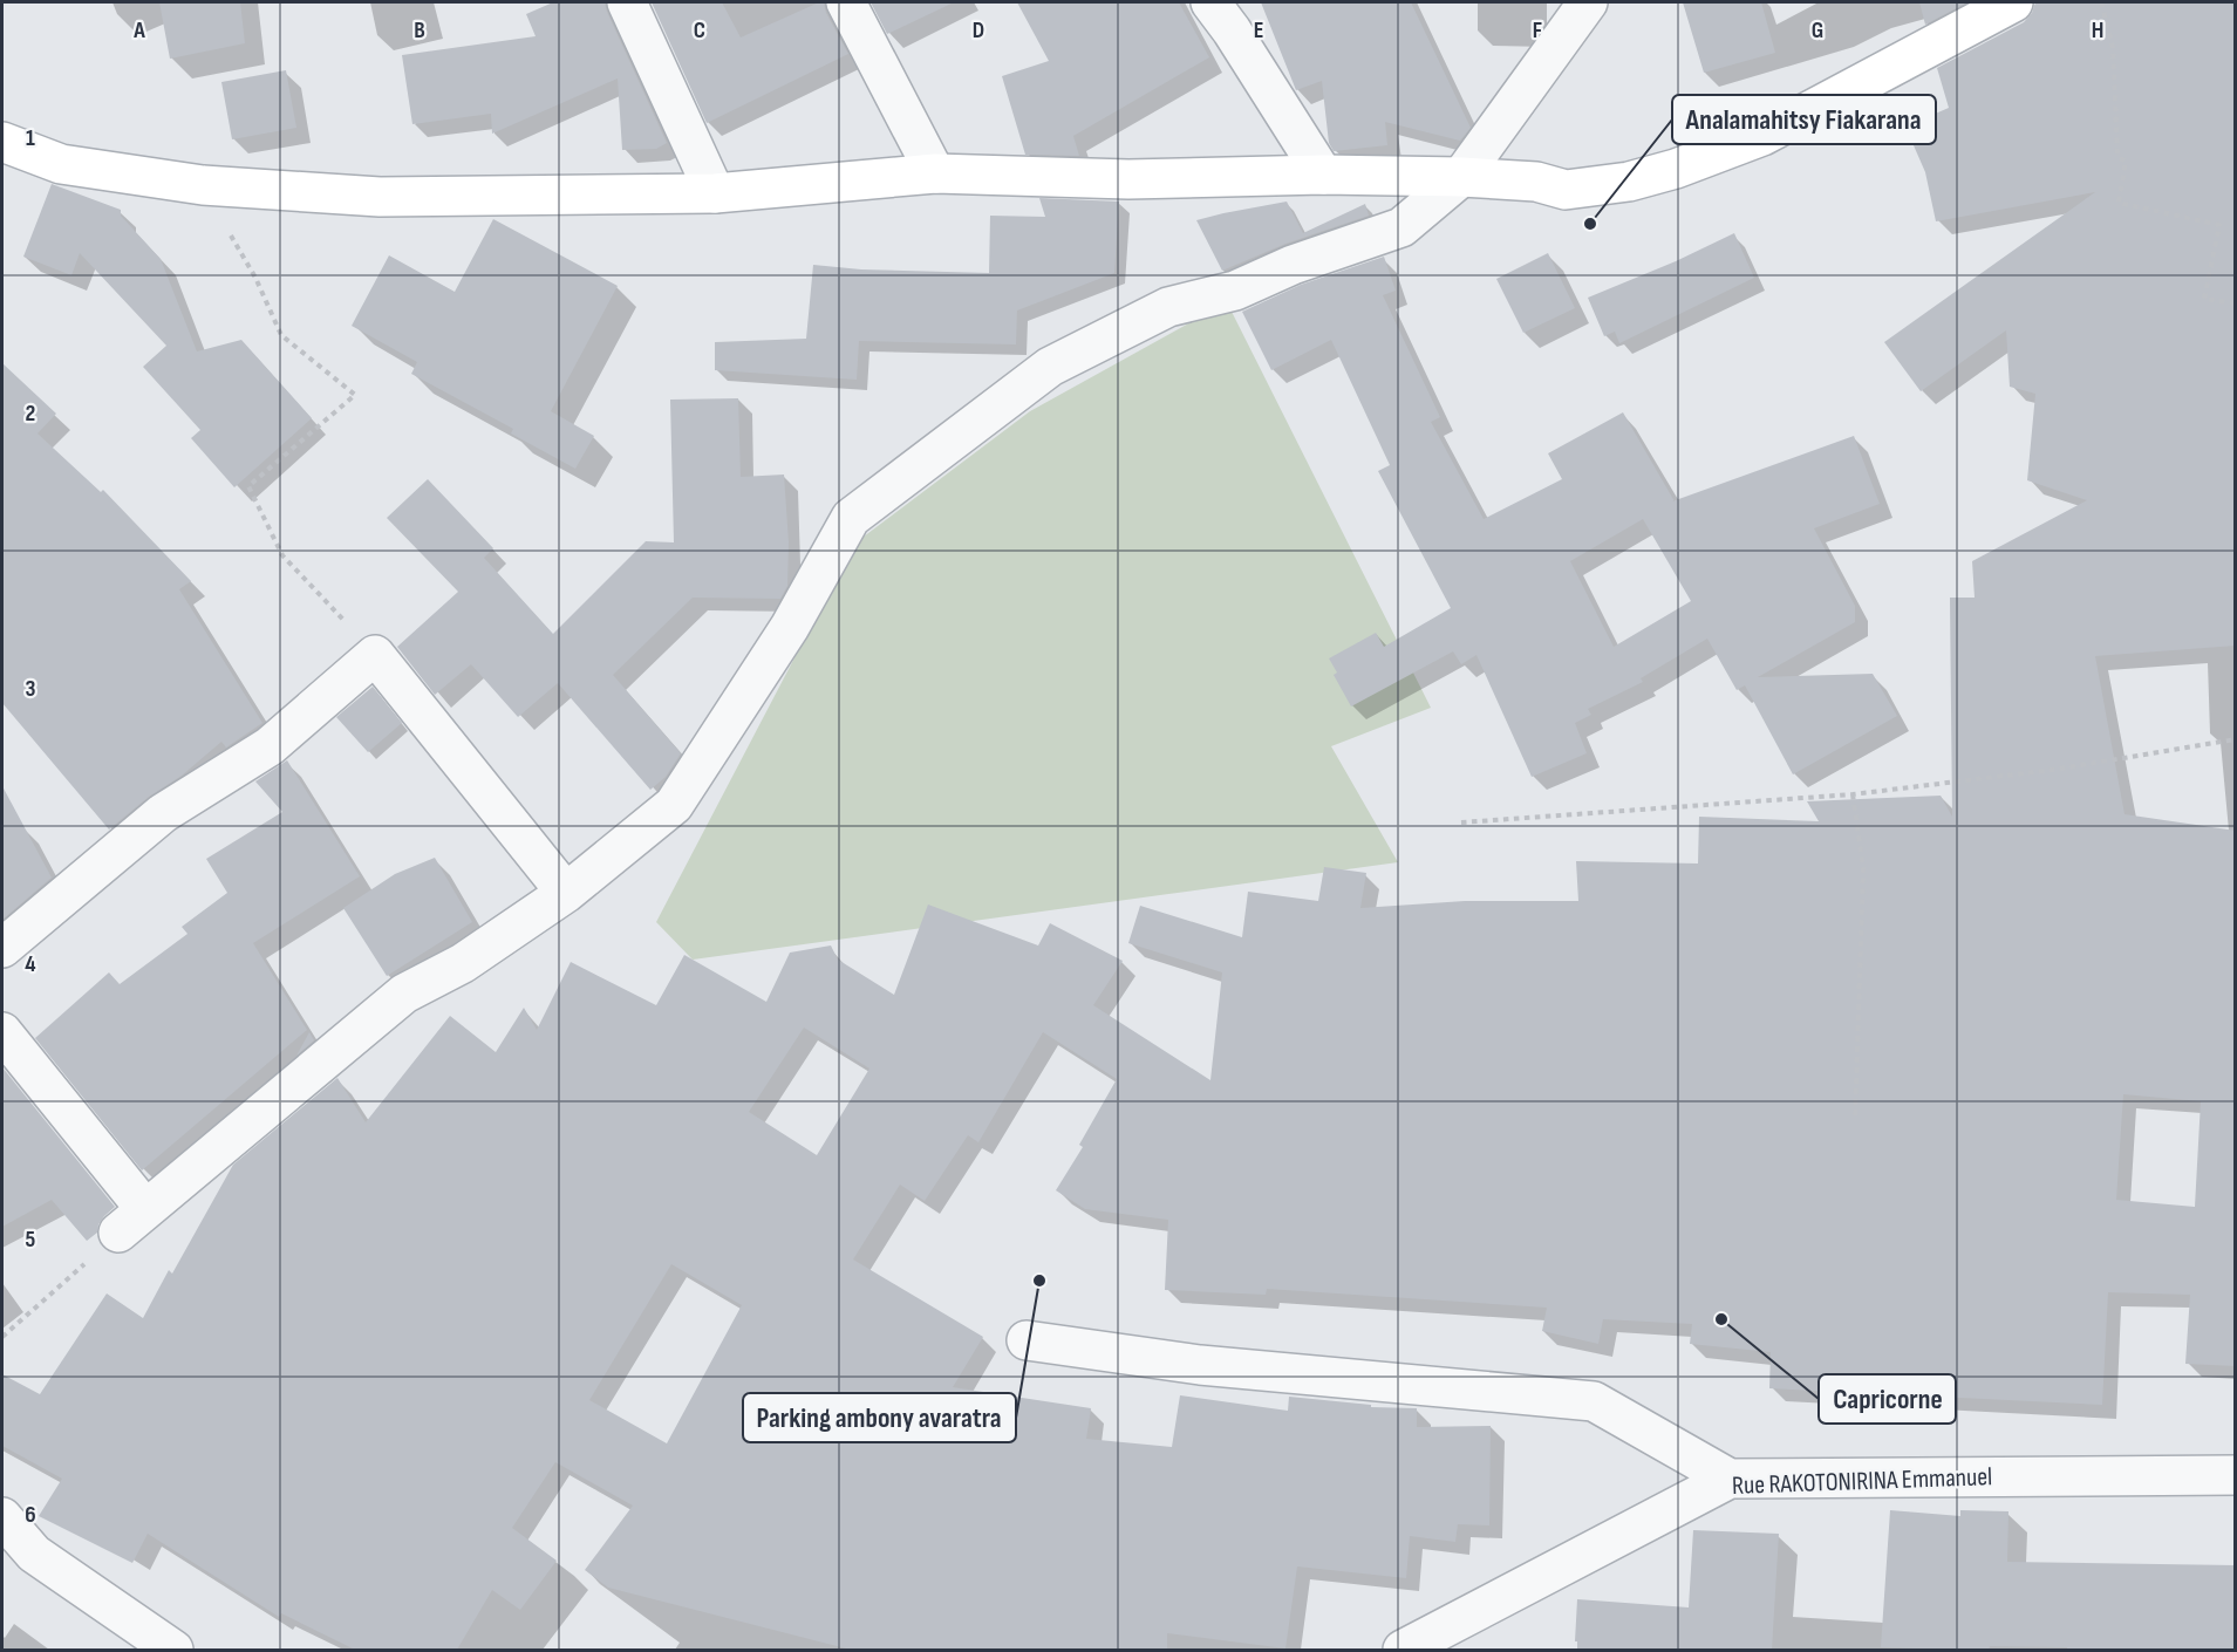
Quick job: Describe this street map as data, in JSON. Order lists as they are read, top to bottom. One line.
{"streets":{"street":["Rue RAKOTONIRINA Emmanuel"]},"places":["Analamahitsy Fiakarana","Parking ambony avaratra","Capricorne"],"grid":{"columns":["A","B","C","D","E","F","G","H"],"rows":["1","2","3","4","5","6"]}}
